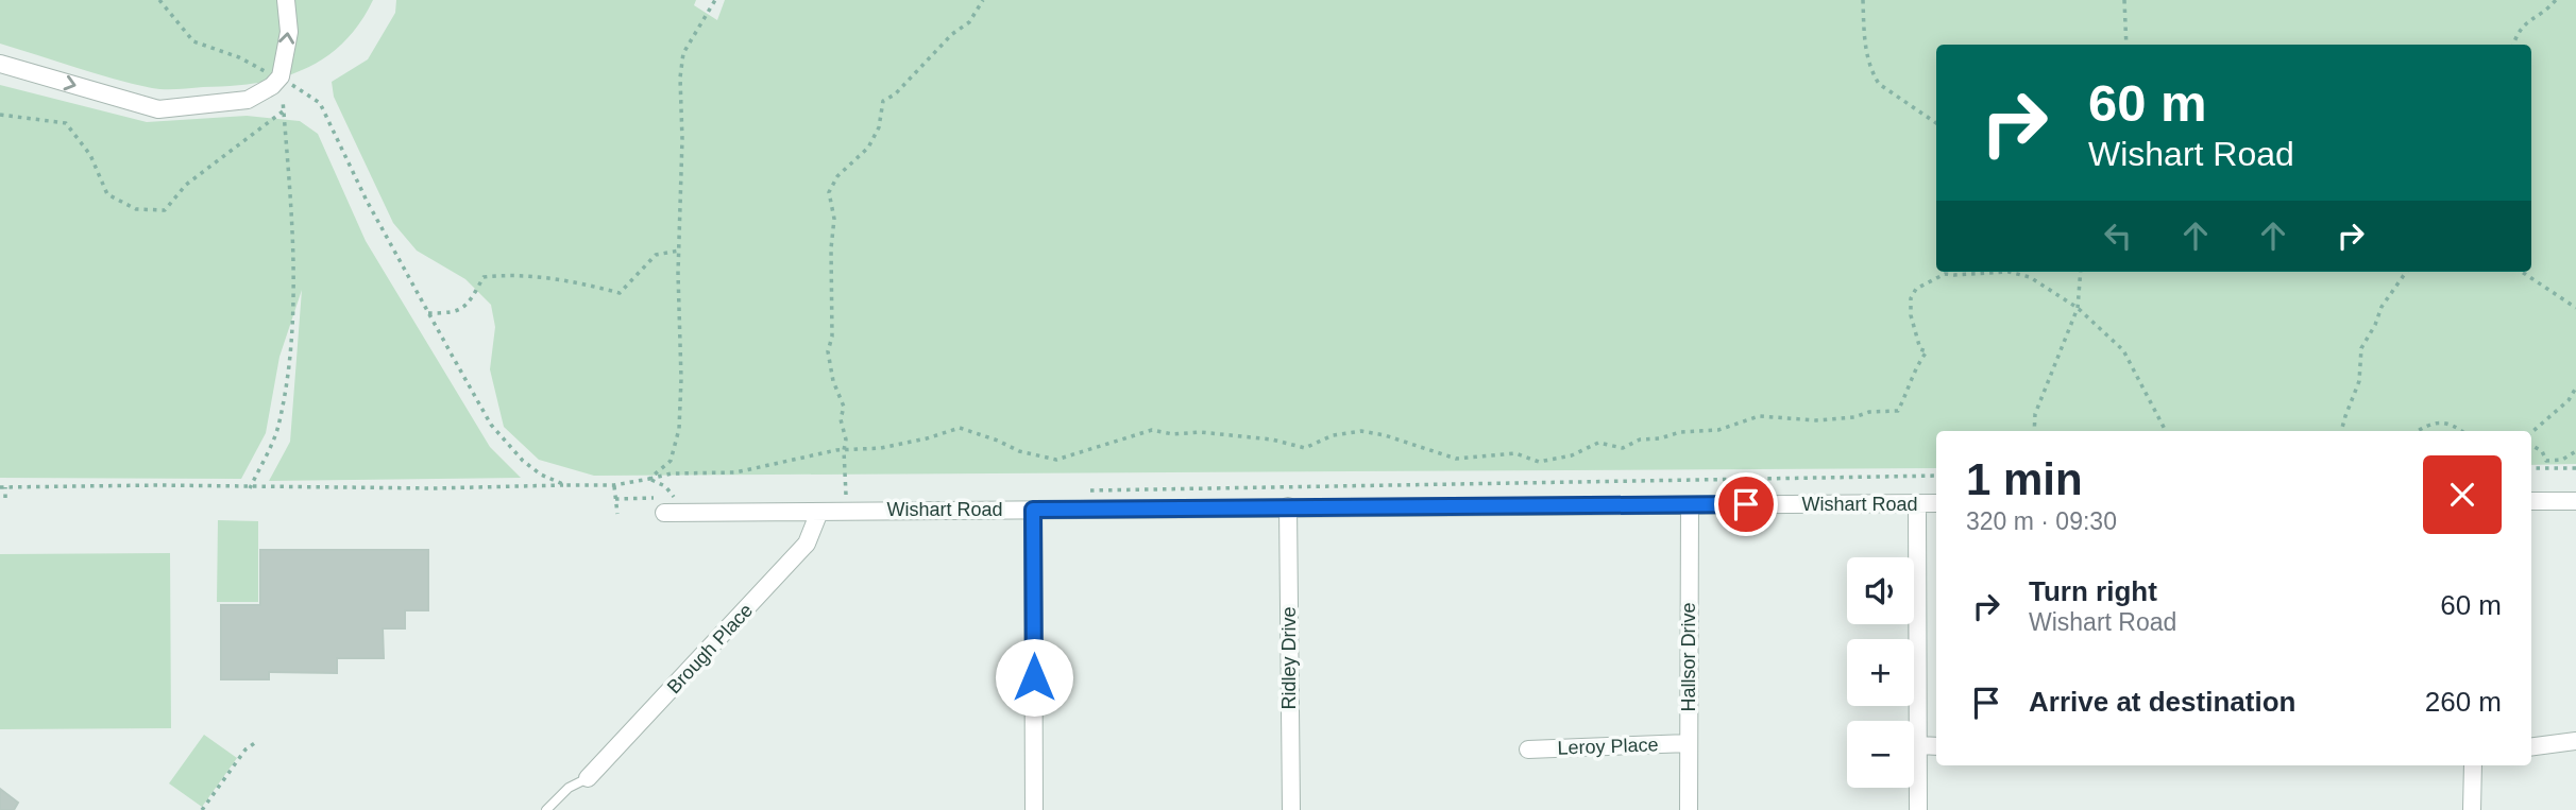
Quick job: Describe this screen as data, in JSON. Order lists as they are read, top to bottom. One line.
{"streets":{"street":["Wishart Road","Brough Place","Hallsor Drive","Ridley Drive","Leroy Place"]},"crossings":[["Wishart Road","Brough Place"],["Wishart Road","Hallsor Drive"],["Wishart Road","Ridley Drive"],["Hallsor Drive","Leroy Place"]],"page":{"turn":["60 m","Wishart Road"],"heading":["1 min","320 m · 09:30"],"map_buttons":["+","−"],"list":[{"name":"Turn right","note":"Wishart Road","value":"60 m"},{"name":"Arrive at destination","value":"260 m"}]}}
